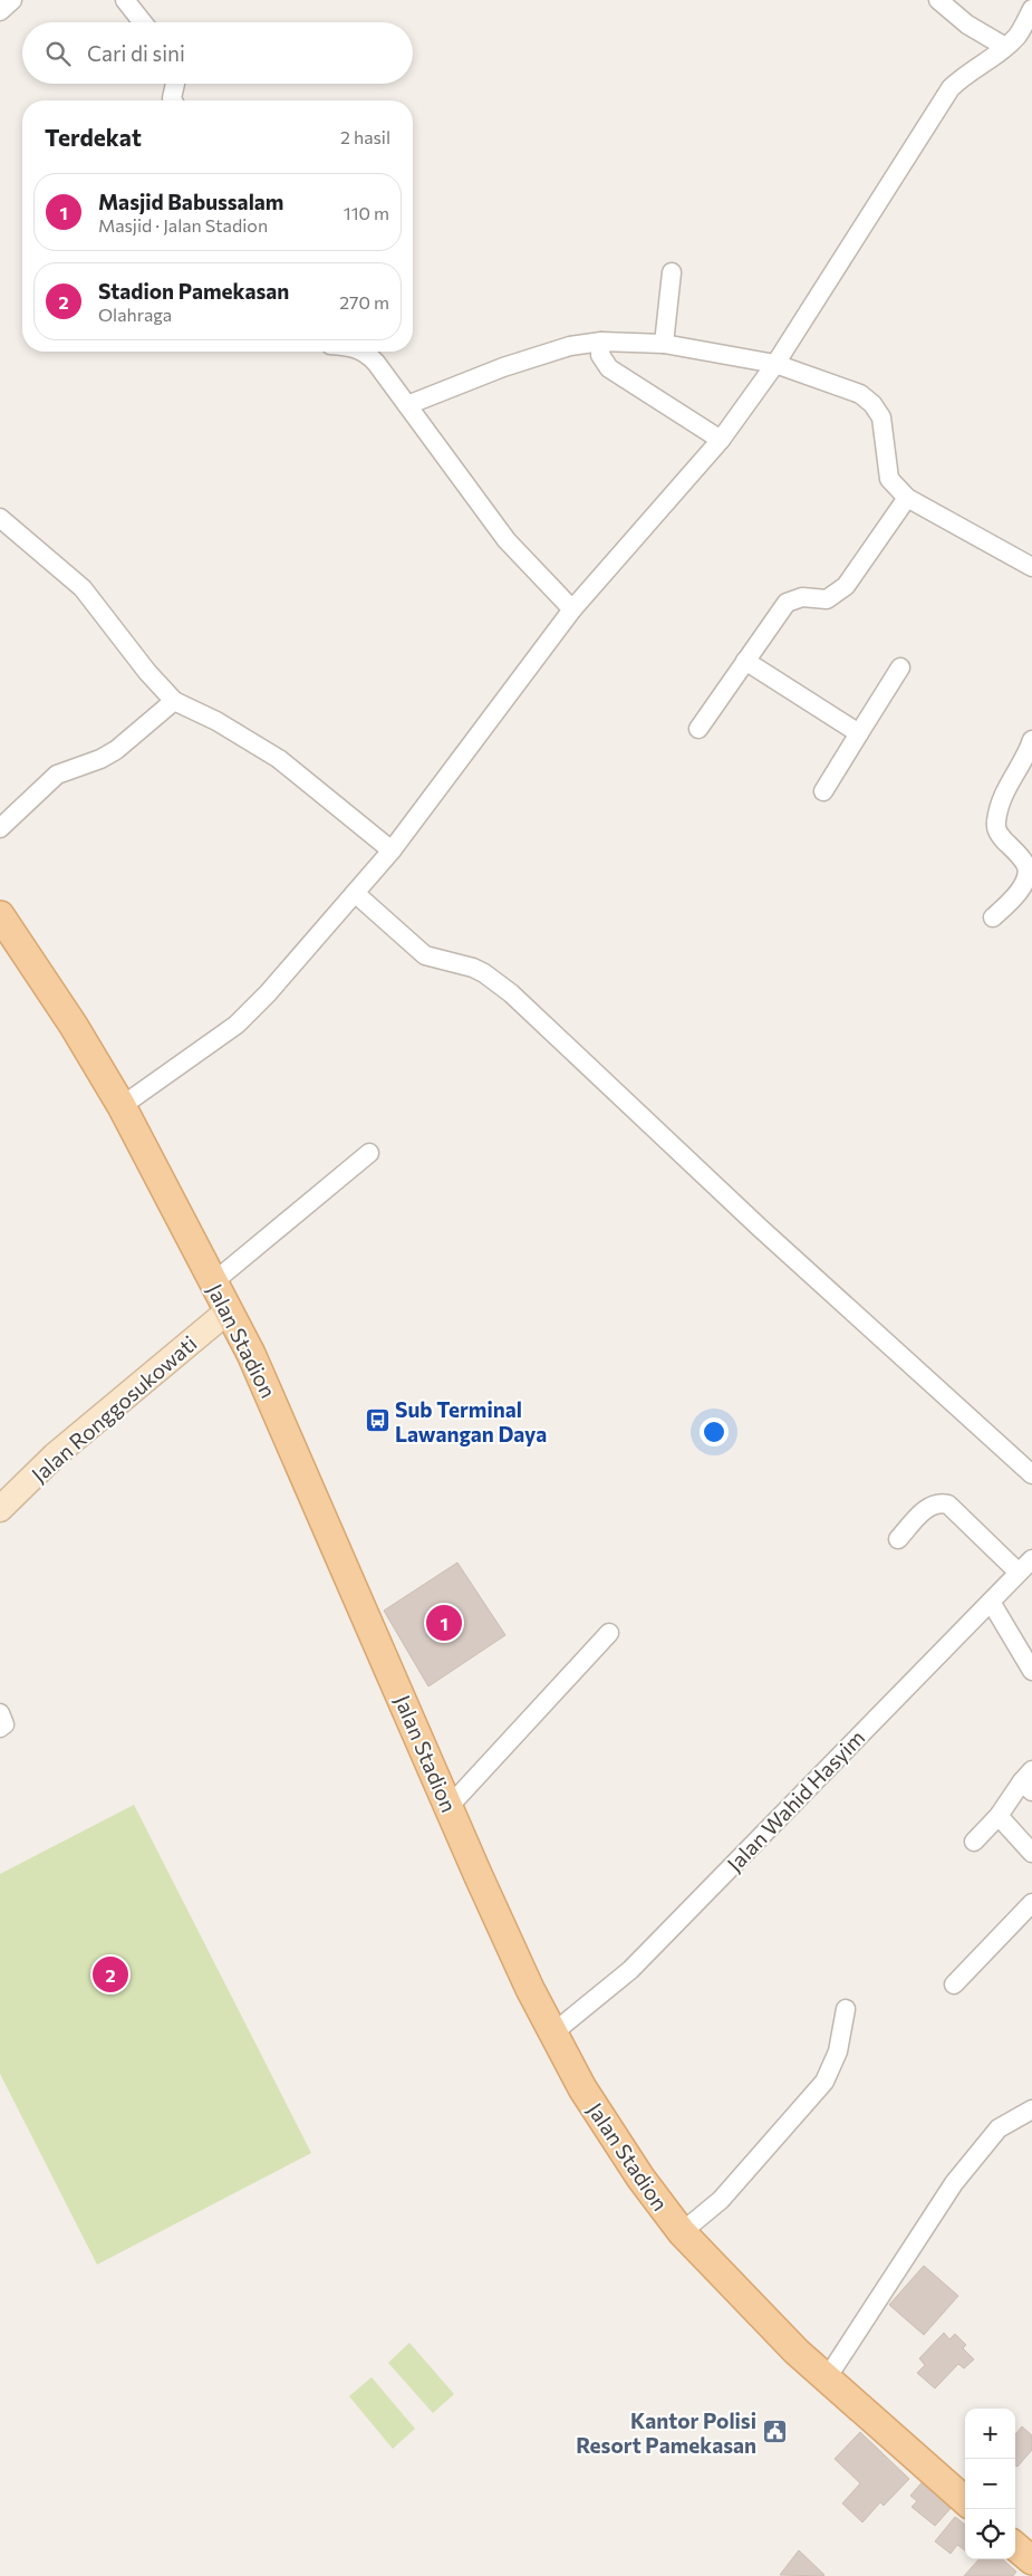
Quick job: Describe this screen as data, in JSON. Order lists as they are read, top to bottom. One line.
{"streets":{"main road":["Jalan Stadion","Jalan Ronggosukowati"],"street":["Jalan Wahid Hasyim"]},"crossings":[["Jalan Stadion","Jalan Ronggosukowati"],["Jalan Stadion","Jalan Wahid Hasyim"]],"places":{"bus stop":["Sub Terminal Lawangan Daya"],"public building":["Kantor Polisi Resort Pamekasan"]},"page":{"search":"Cari di sini","heading":["Terdekat","2 hasil"],"list":[{"mark":"1","name":"Masjid Babussalam","note":"Masjid · Jalan Stadion","value":"110 m"},{"mark":"2","name":"Stadion Pamekasan","note":"Olahraga","value":"270 m"}],"pins":["1","2"],"map_buttons":["+","−"]}}
